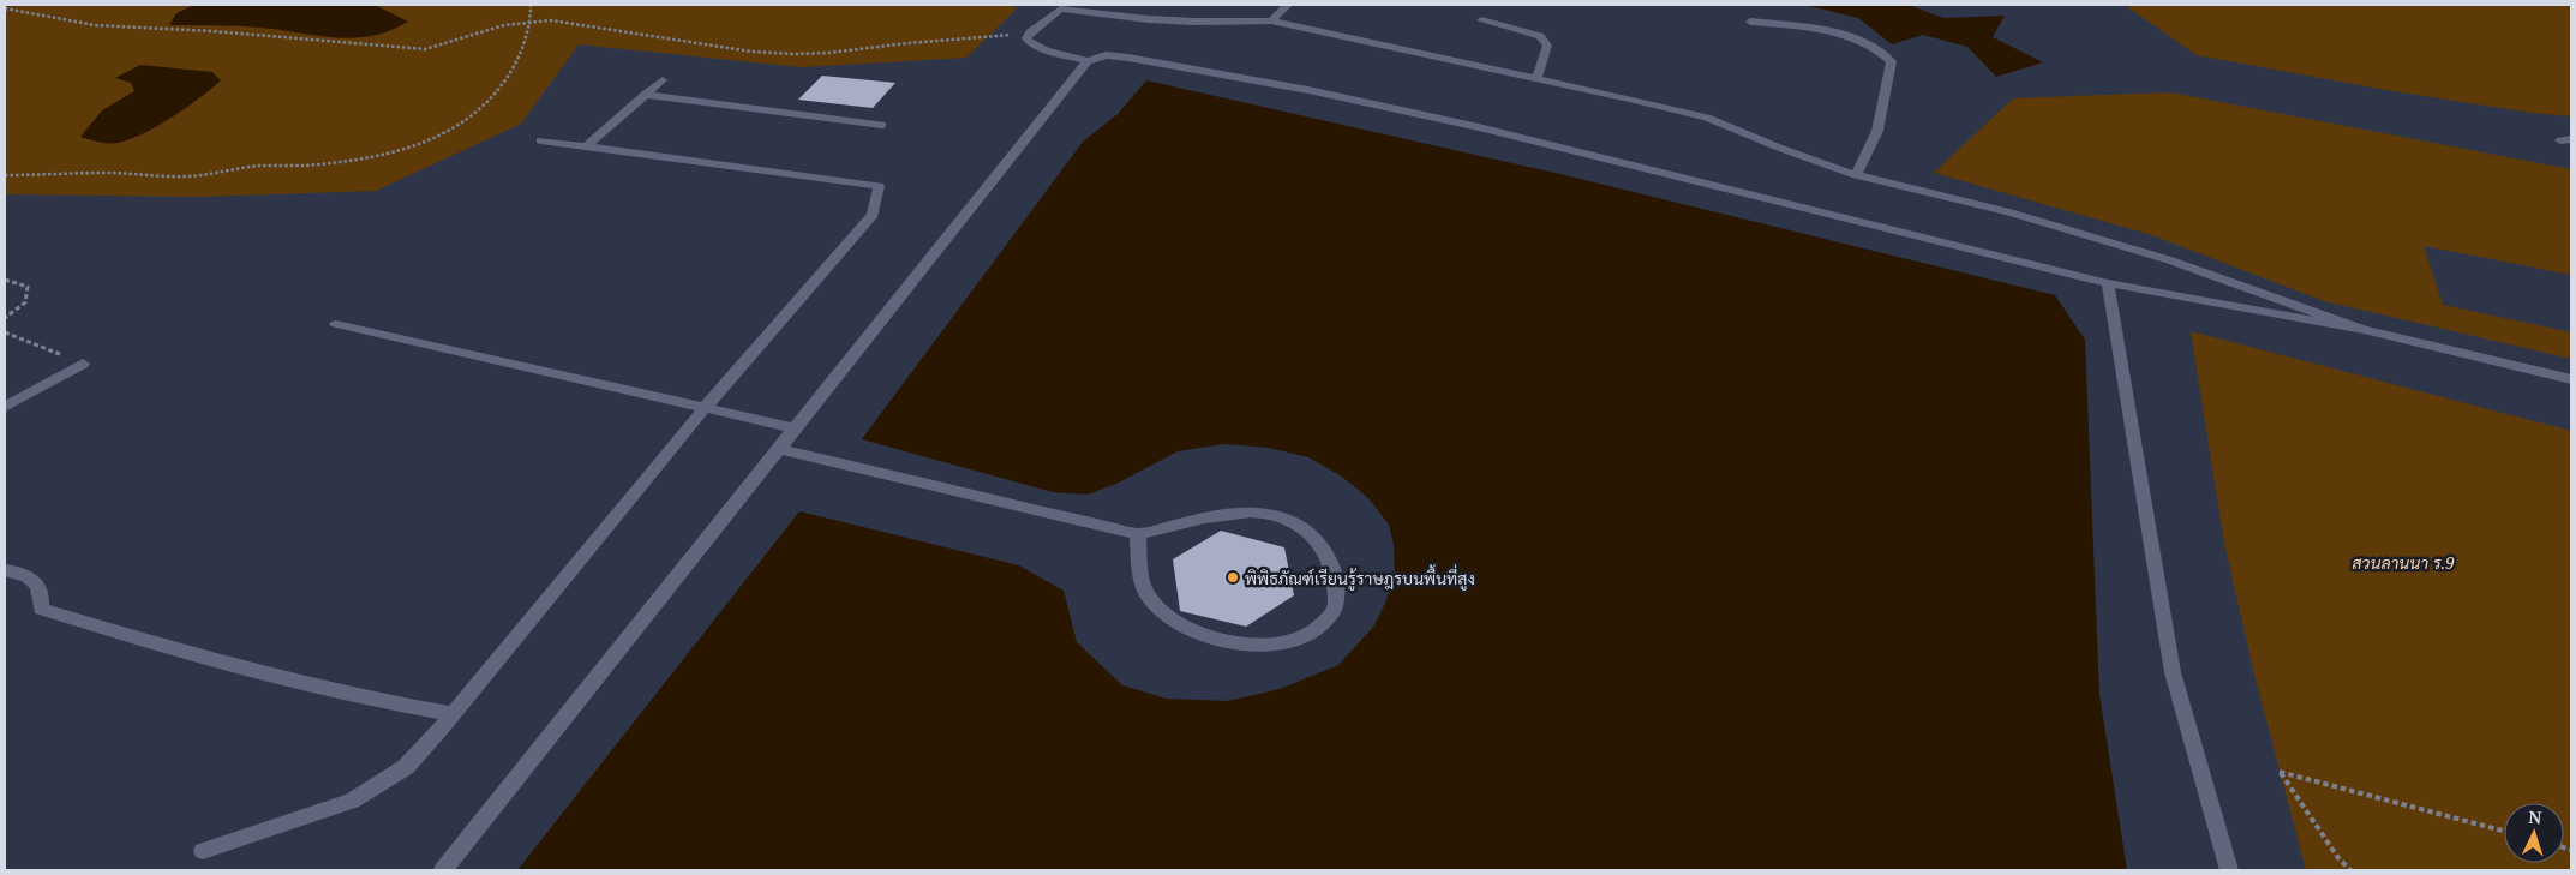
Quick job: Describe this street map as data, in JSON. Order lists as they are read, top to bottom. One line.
{"parks":["สวนลานนา ร.9"],"places":["พิพิธภัณฑ์เรียนรู้ราษฎรบนพื้นที่สูง"],"north":"top"}
